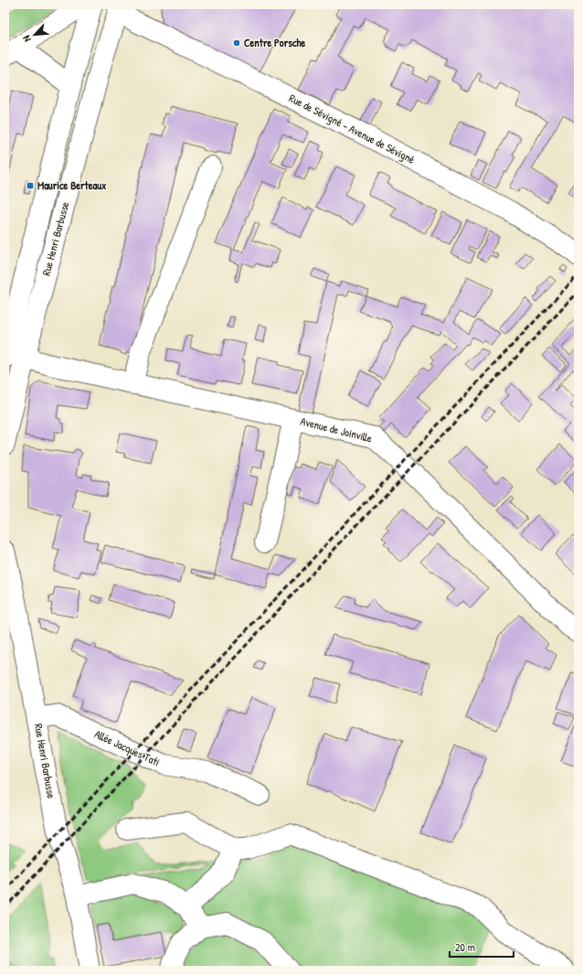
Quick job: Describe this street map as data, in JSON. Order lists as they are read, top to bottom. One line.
{"streets":{"street":["Rue de Sévigné - Avenue de Sévigné","Rue Henri Barbusse","Avenue de Joinville","Allée Jacques Tati"]},"crossings":[["Rue de Sévigné - Avenue de Sévigné","Rue Henri Barbusse"],["Rue Henri Barbusse","Avenue de Joinville"],["Rue Henri Barbusse","Allée Jacques Tati"]],"places":{"other":["Centre Porsche"],"transit":["Maurice Berteaux"]},"scale_bar":"20 m","north":"bottom left"}
